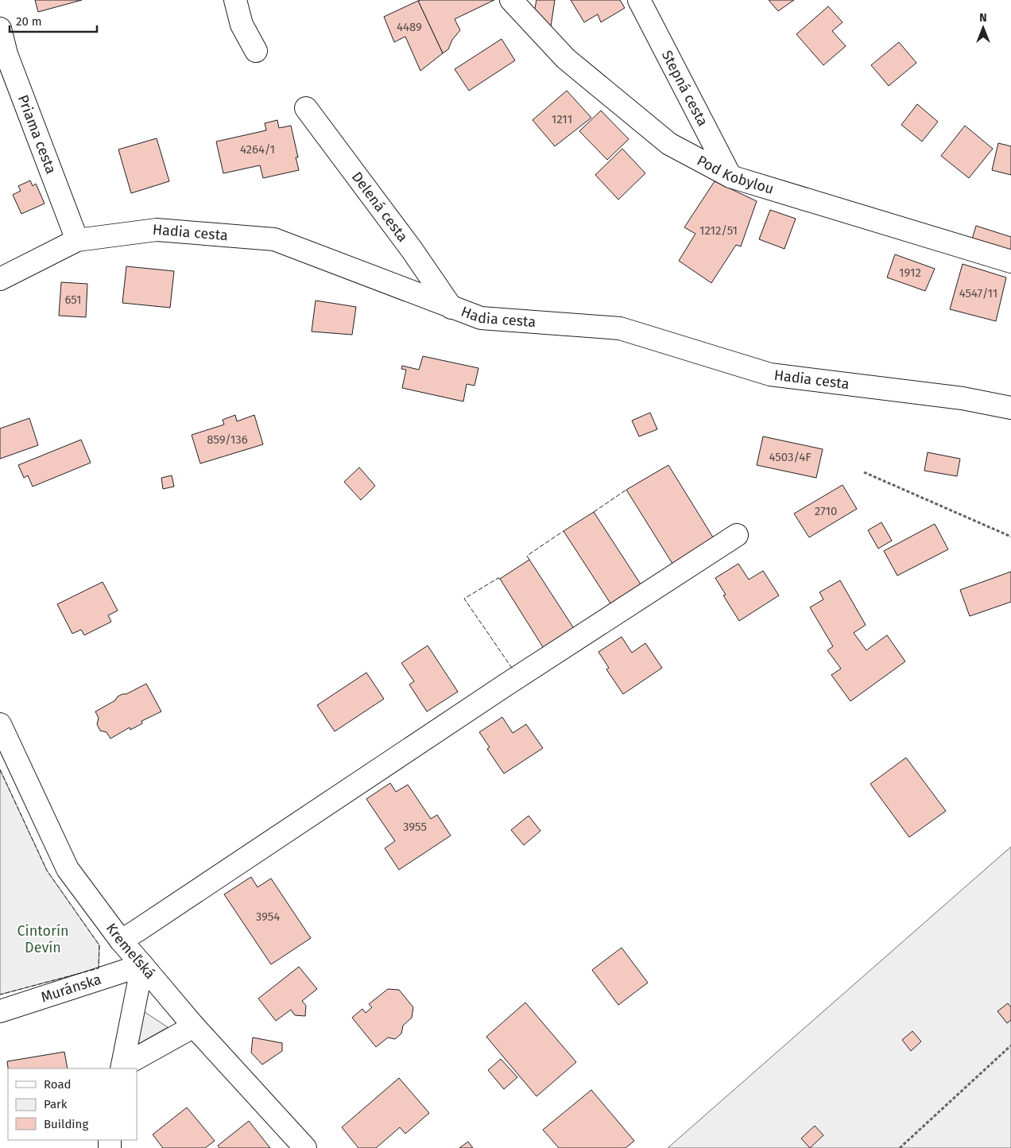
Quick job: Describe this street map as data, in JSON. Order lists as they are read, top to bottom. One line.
{"streets":{"street":["Stepná cesta","Priama cesta","Pod Kobylou","Delená cesta","Hadia cesta","Kremeľská","Muránska"]},"crossings":[["Stepná cesta","Pod Kobylou"],["Priama cesta","Hadia cesta"],["Delená cesta","Hadia cesta"],["Kremeľská","Muránska"]],"parks":["Cintorín Devín"],"house_numbers":["4489","1211","4264/1","1212/51","1912","4547/11","651","859/136","4503/4F","2710","3955","3954"],"legend":["Road","Park","Building"],"scale_bar":"20 m","north":"top"}
